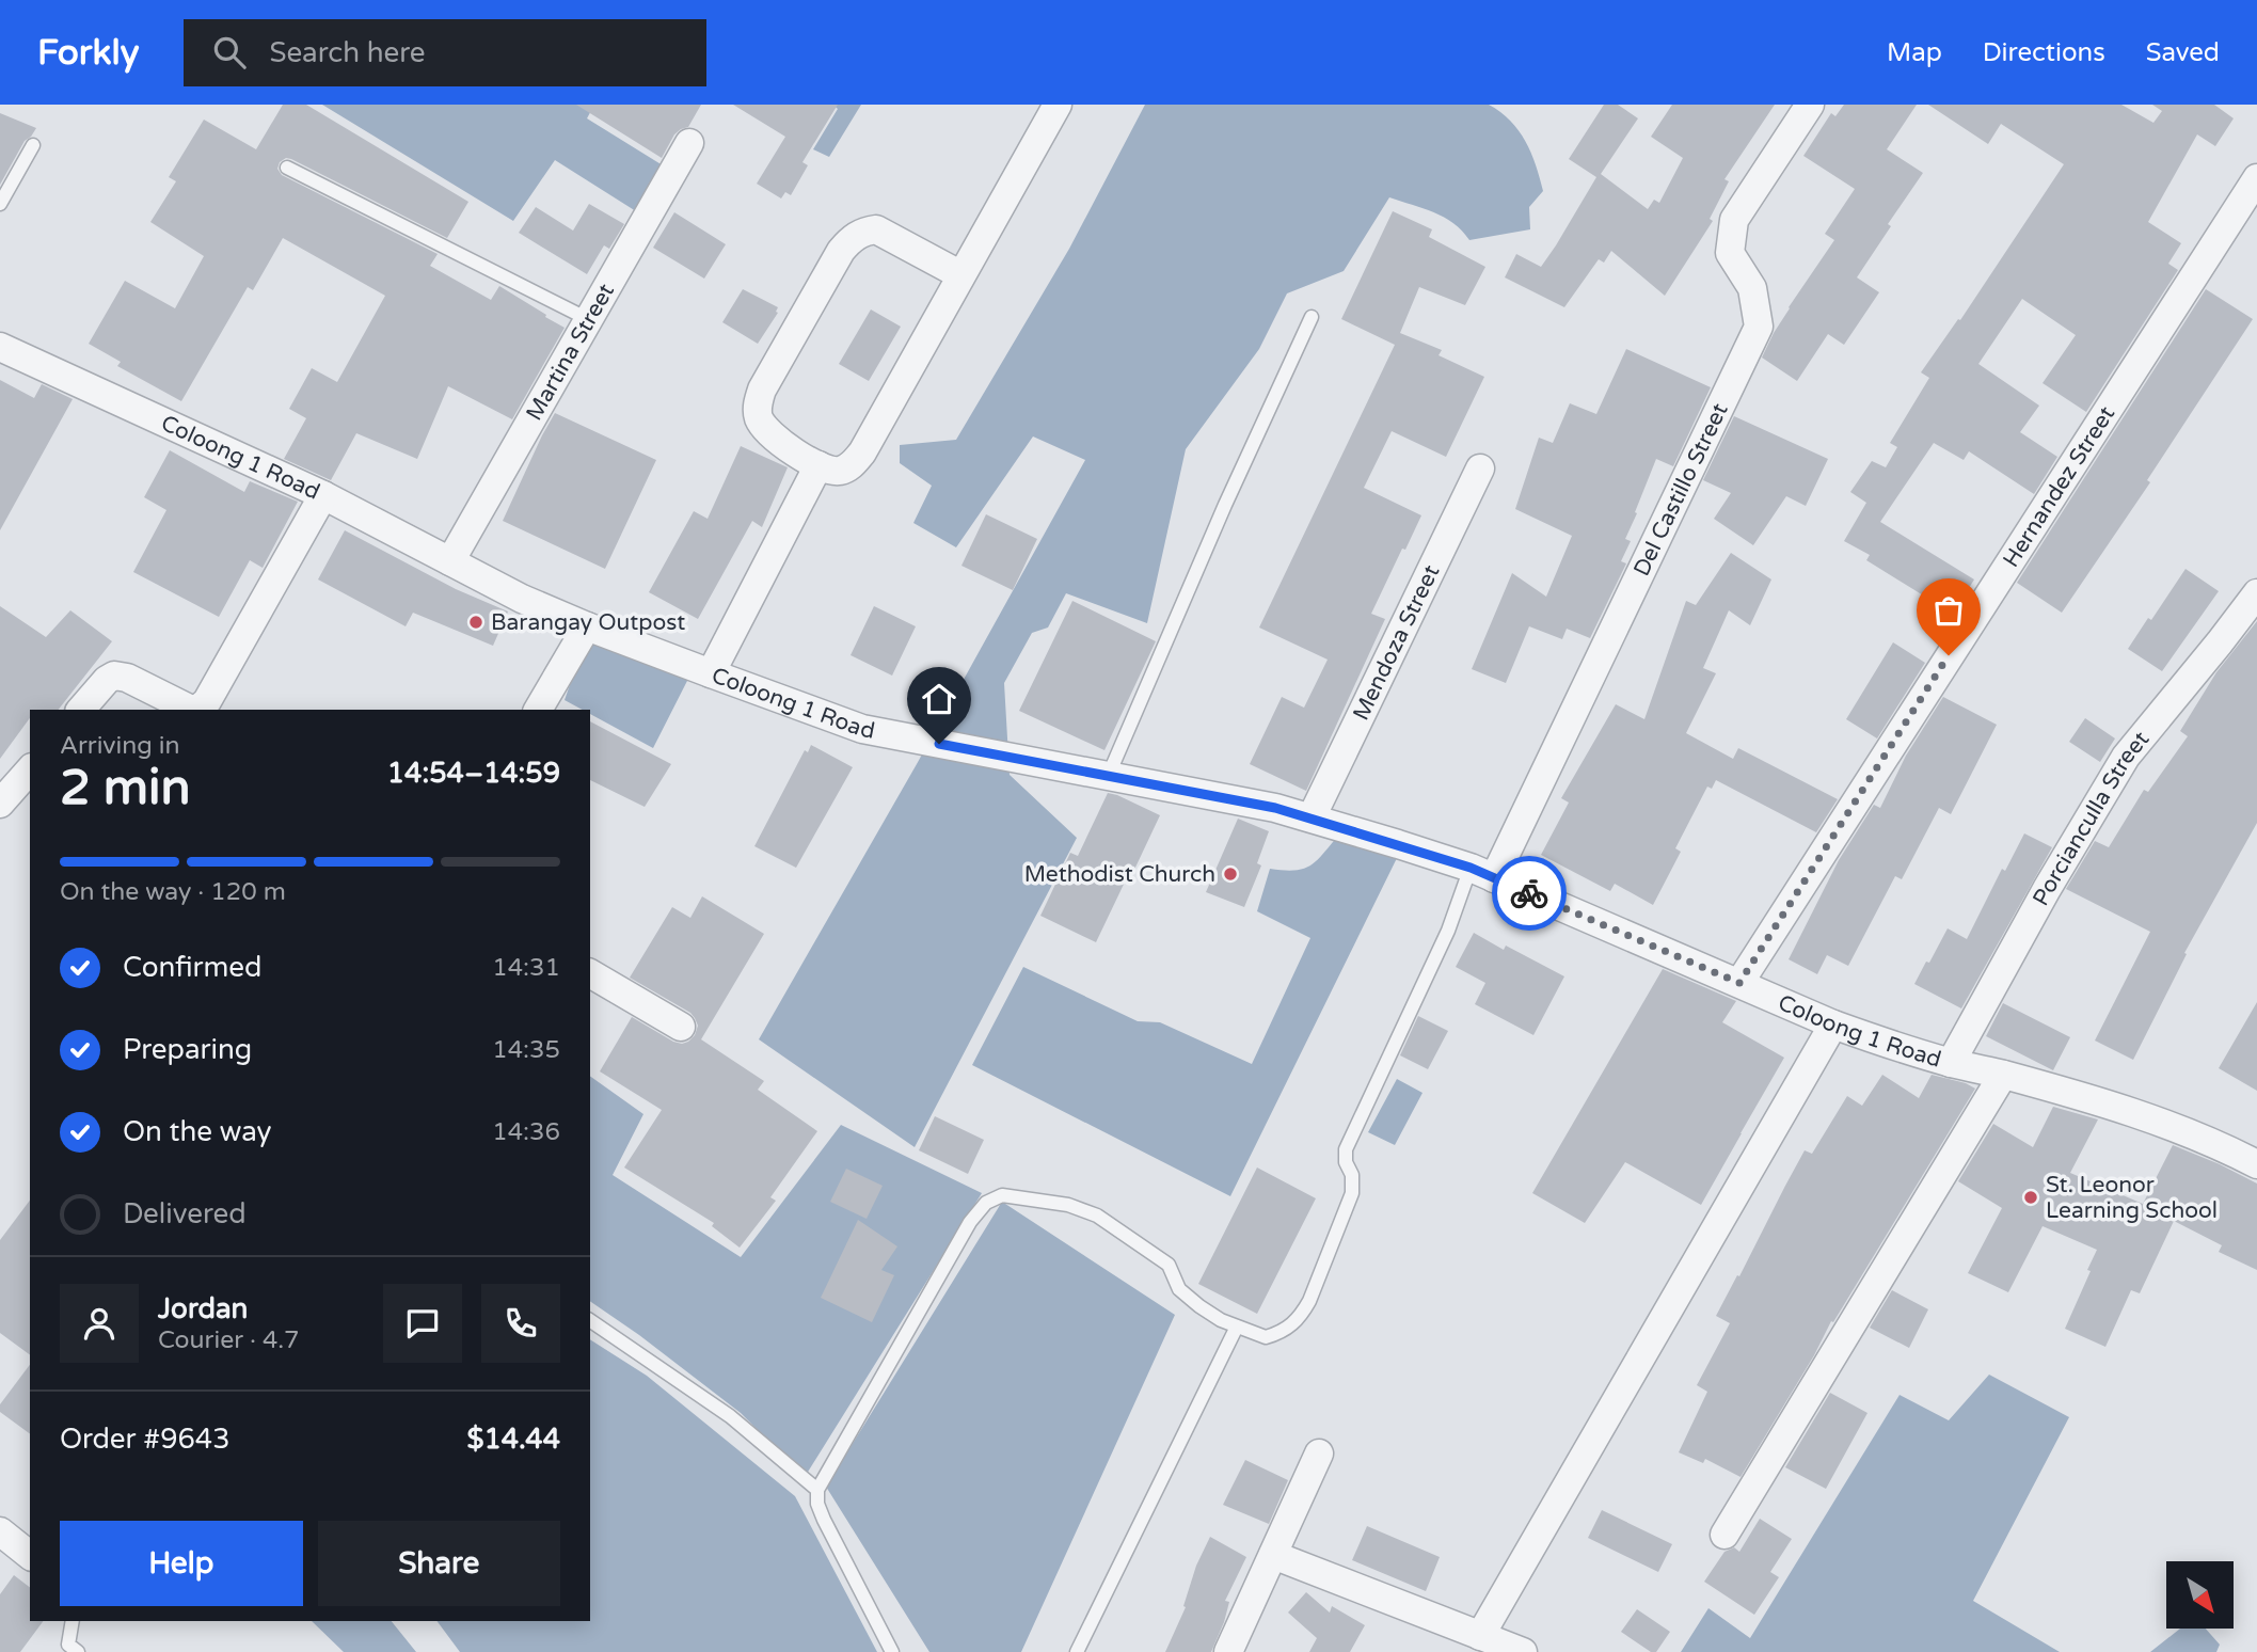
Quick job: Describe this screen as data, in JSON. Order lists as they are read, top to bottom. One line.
{"streets":{"street":["Martina Street","Coloong 1 Road","Hernandez Street","Del Castillo Street","Mendoza Street","Porcianculla Street"]},"crossings":[["Martina Street","Coloong 1 Road"],["Coloong 1 Road","Hernandez Street"],["Coloong 1 Road","Del Castillo Street"],["Coloong 1 Road","Mendoza Street"],["Coloong 1 Road","Porcianculla Street"]],"places":["Barangay Outpost","Methodist Church","St. Leonor Learning School"],"north":"bottom right","page":{"header":"Forkly","search":"Search here","nav":["Map","Directions","Saved"],"heading":["2 min","Arriving in","14:54–14:59"],"panel":["Jordan","Courier · 4.7","Order #9643","$14.44"],"bar":"On the way · 120 m","list":[["Confirmed","14:31"],["Preparing","14:35"],["On the way","14:36"],"Delivered"],"buttons":["Help","Share"]}}
